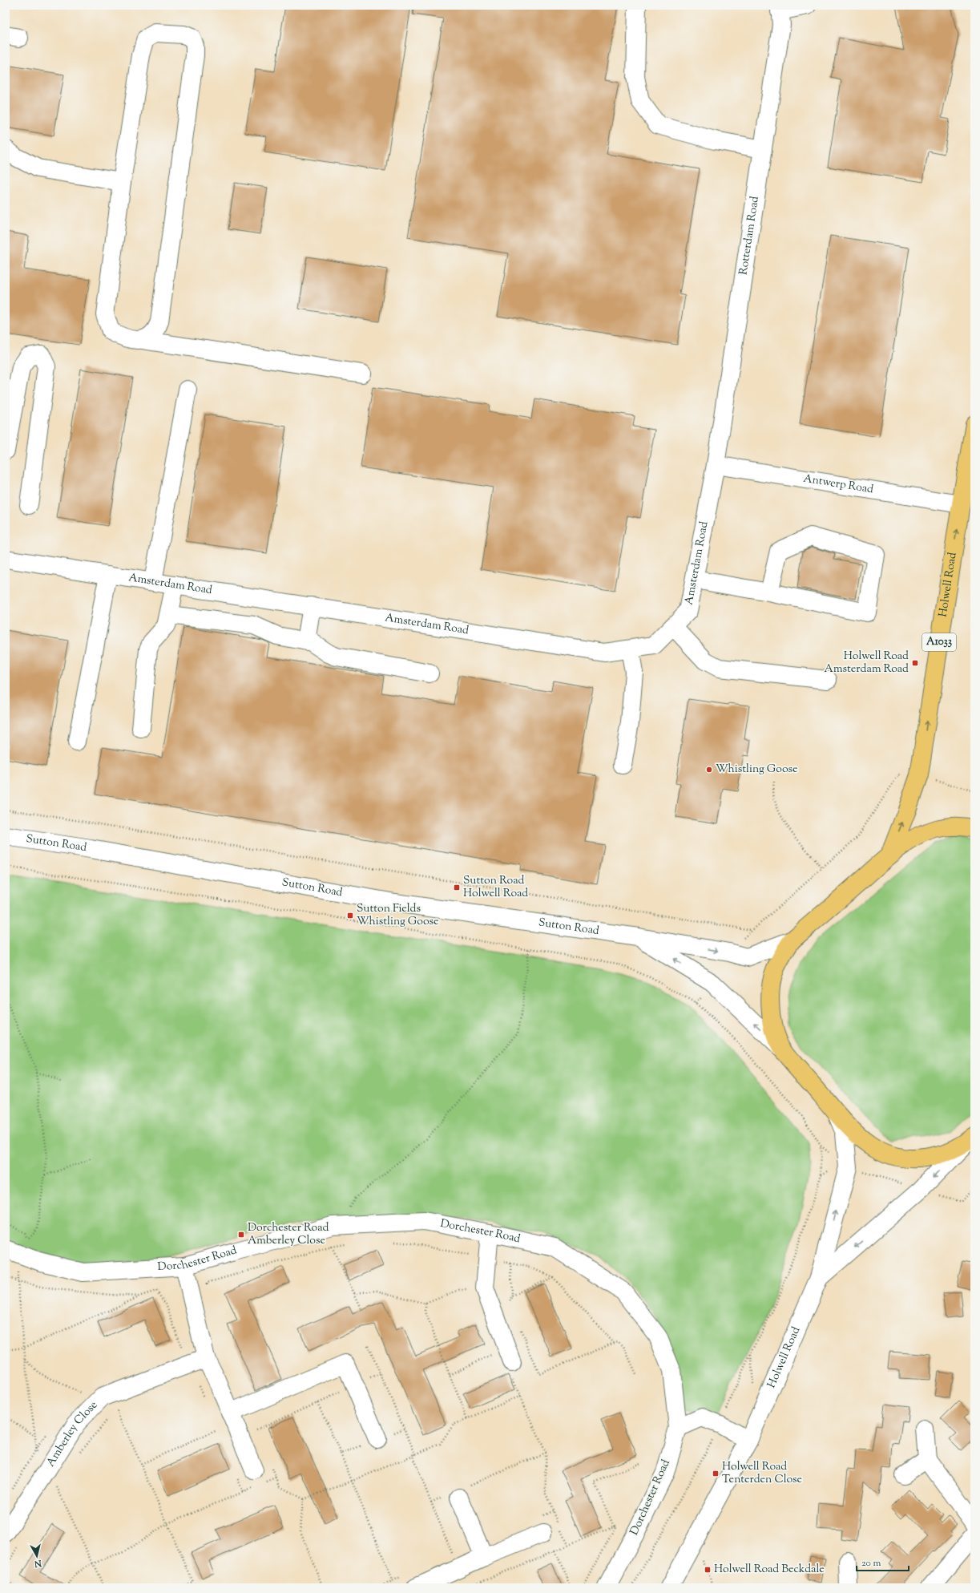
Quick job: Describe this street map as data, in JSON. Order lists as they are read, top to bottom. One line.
{"streets":{"highway":["Holwell Road","A1033"],"street":["Rotterdam Road","Antwerp Road","Amsterdam Road","Sutton Road","Dorchester Road","Amberley Close"]},"crossings":[["Rotterdam Road","Antwerp Road"],["Rotterdam Road","Amsterdam Road"],["Antwerp Road","Amsterdam Road"],["Antwerp Road","Holwell Road"]],"one_way":["Holwell Road"],"places":{"transit":["Holwell Road Amsterdam Road","Sutton Road Holwell Road","Sutton Fields Whistling Goose","Dorchester Road Amberley Close","Holwell Road Tenterden Close","Holwell Road Beckdale"],"other":["Whistling Goose"]},"scale_bar":"20 m","north":"bottom"}
